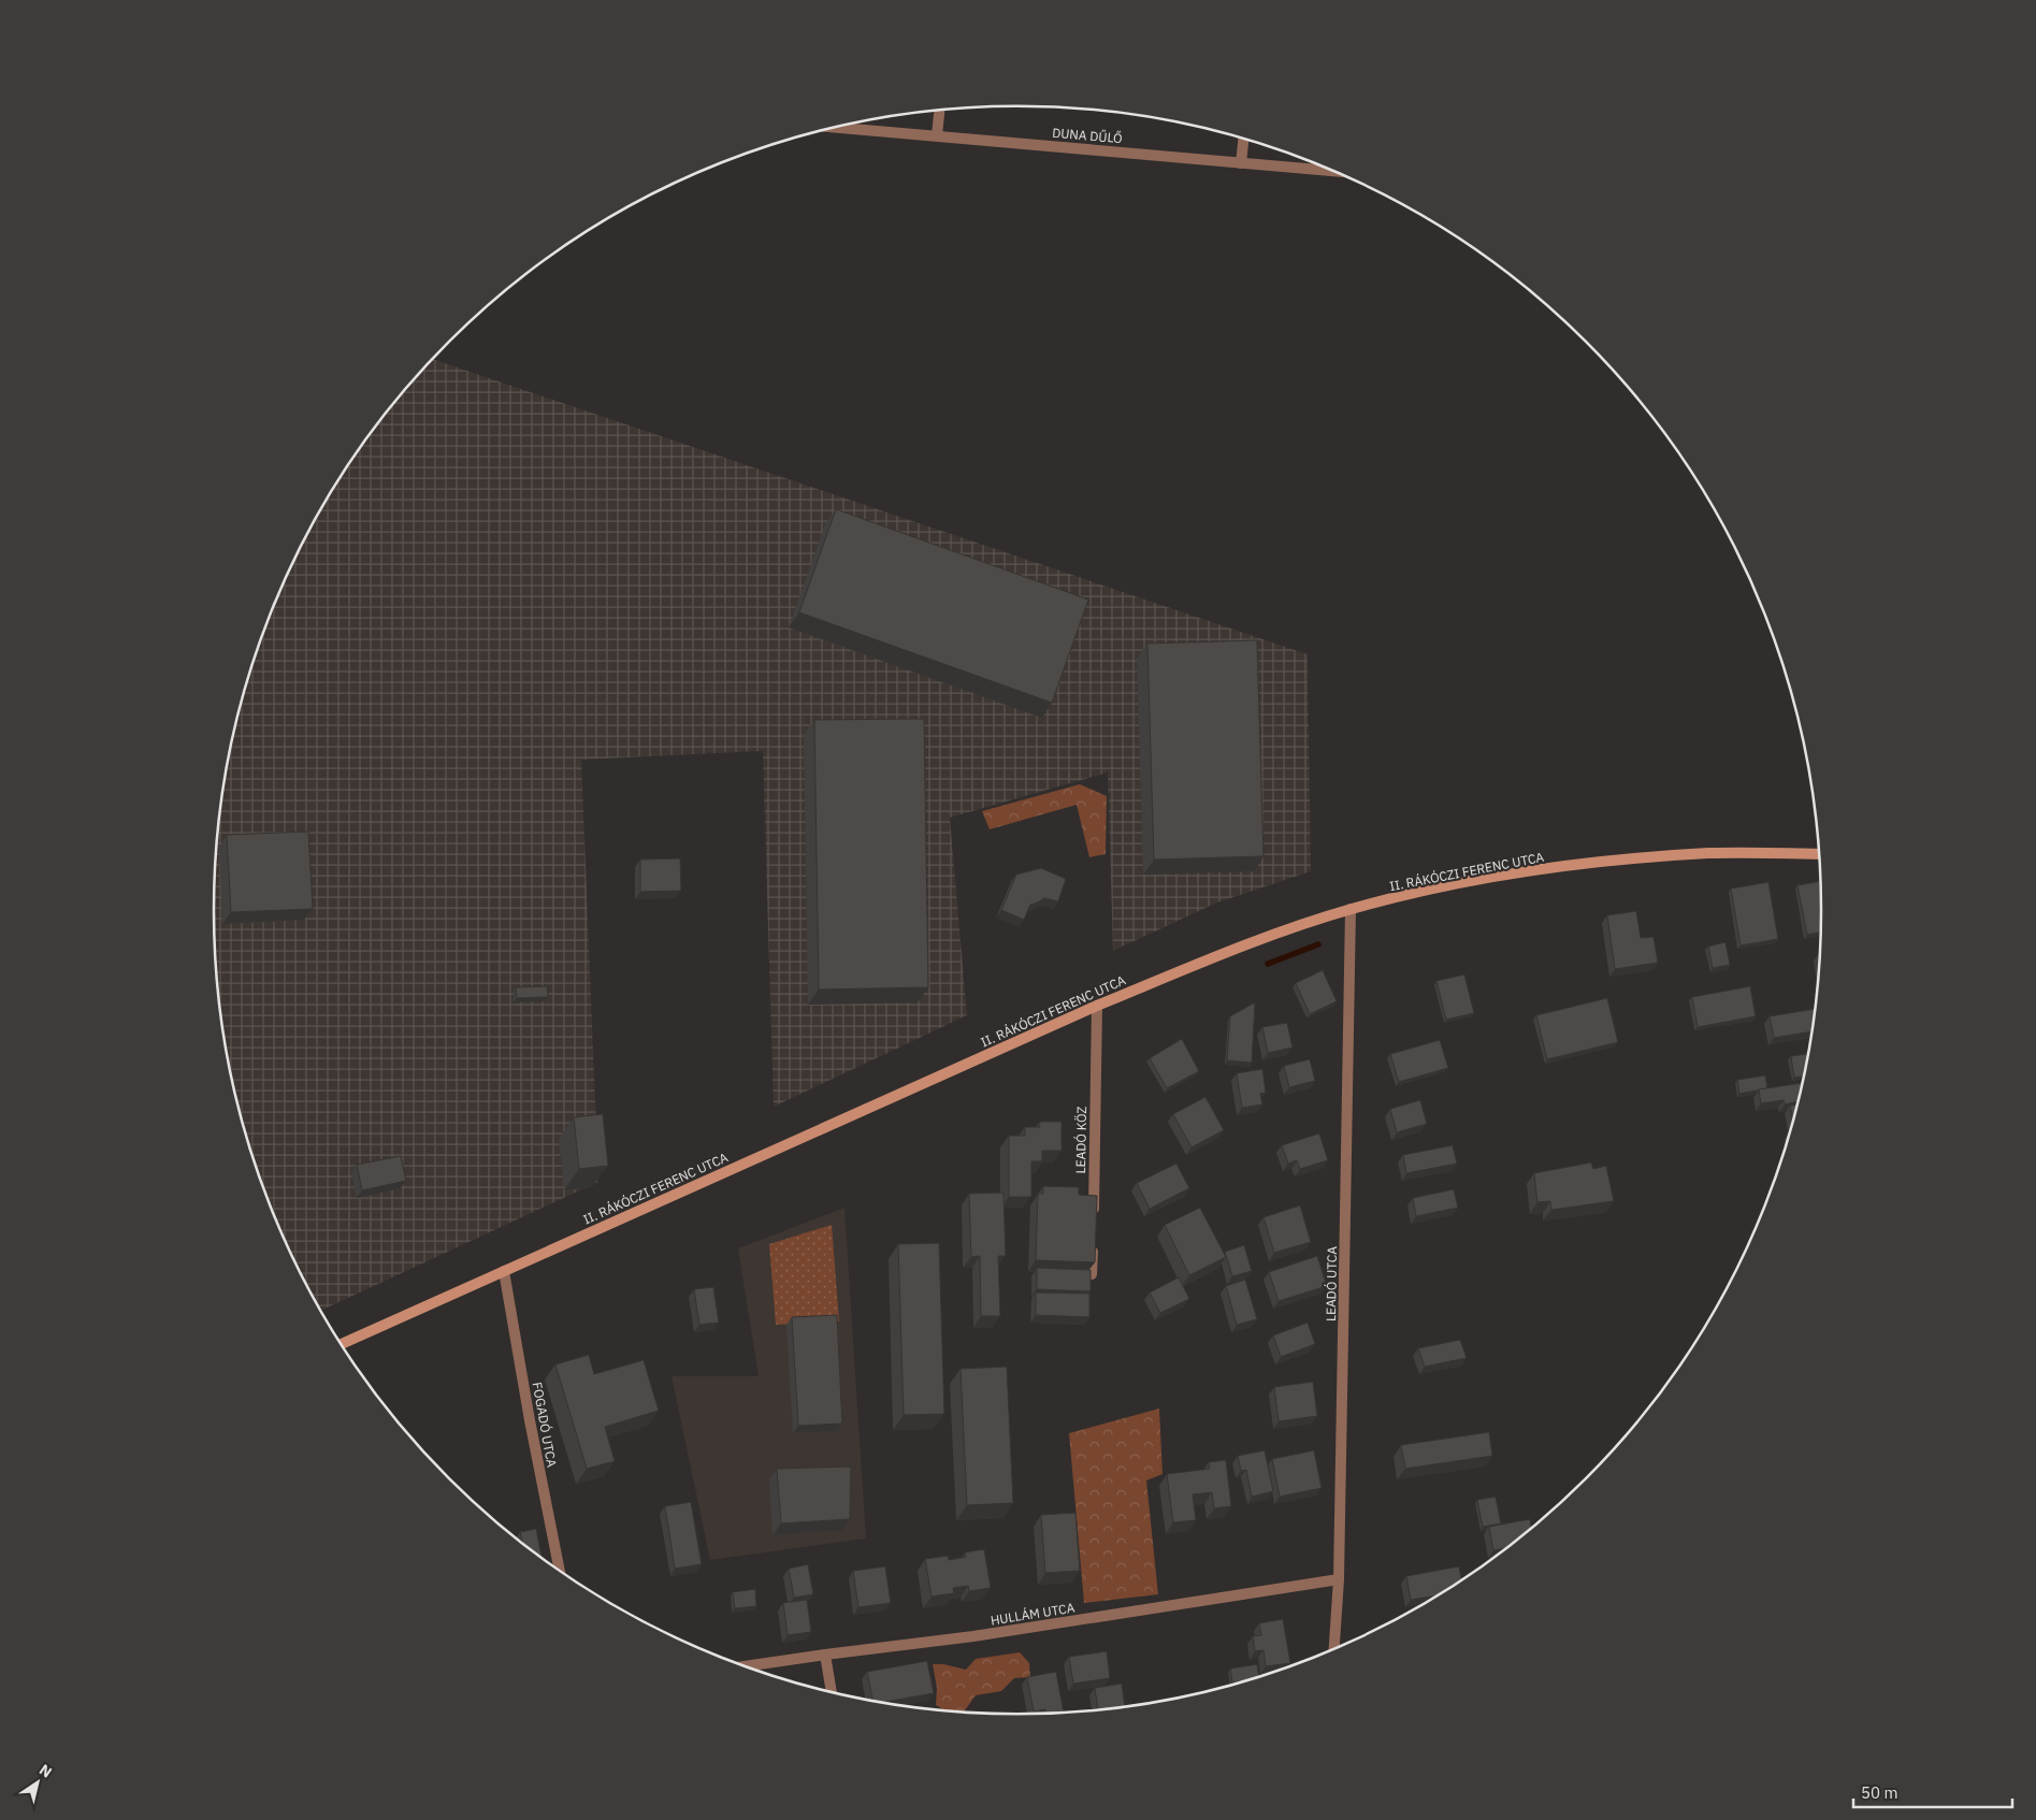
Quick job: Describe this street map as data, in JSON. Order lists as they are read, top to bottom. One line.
{"streets":{"main road":["II. RÁKÓCZI FERENC UTCA"],"street":["DUNA DŰLŐ","LEADÓ KÖZ","LEADÓ UTCA","FOGADÓ UTCA","HULLÁM UTCA"]},"crossings":[["II. RÁKÓCZI FERENC UTCA","LEADÓ KÖZ"],["II. RÁKÓCZI FERENC UTCA","LEADÓ UTCA"],["II. RÁKÓCZI FERENC UTCA","FOGADÓ UTCA"],["LEADÓ UTCA","HULLÁM UTCA"]],"scale_bar":"50 m","north":"top right"}
